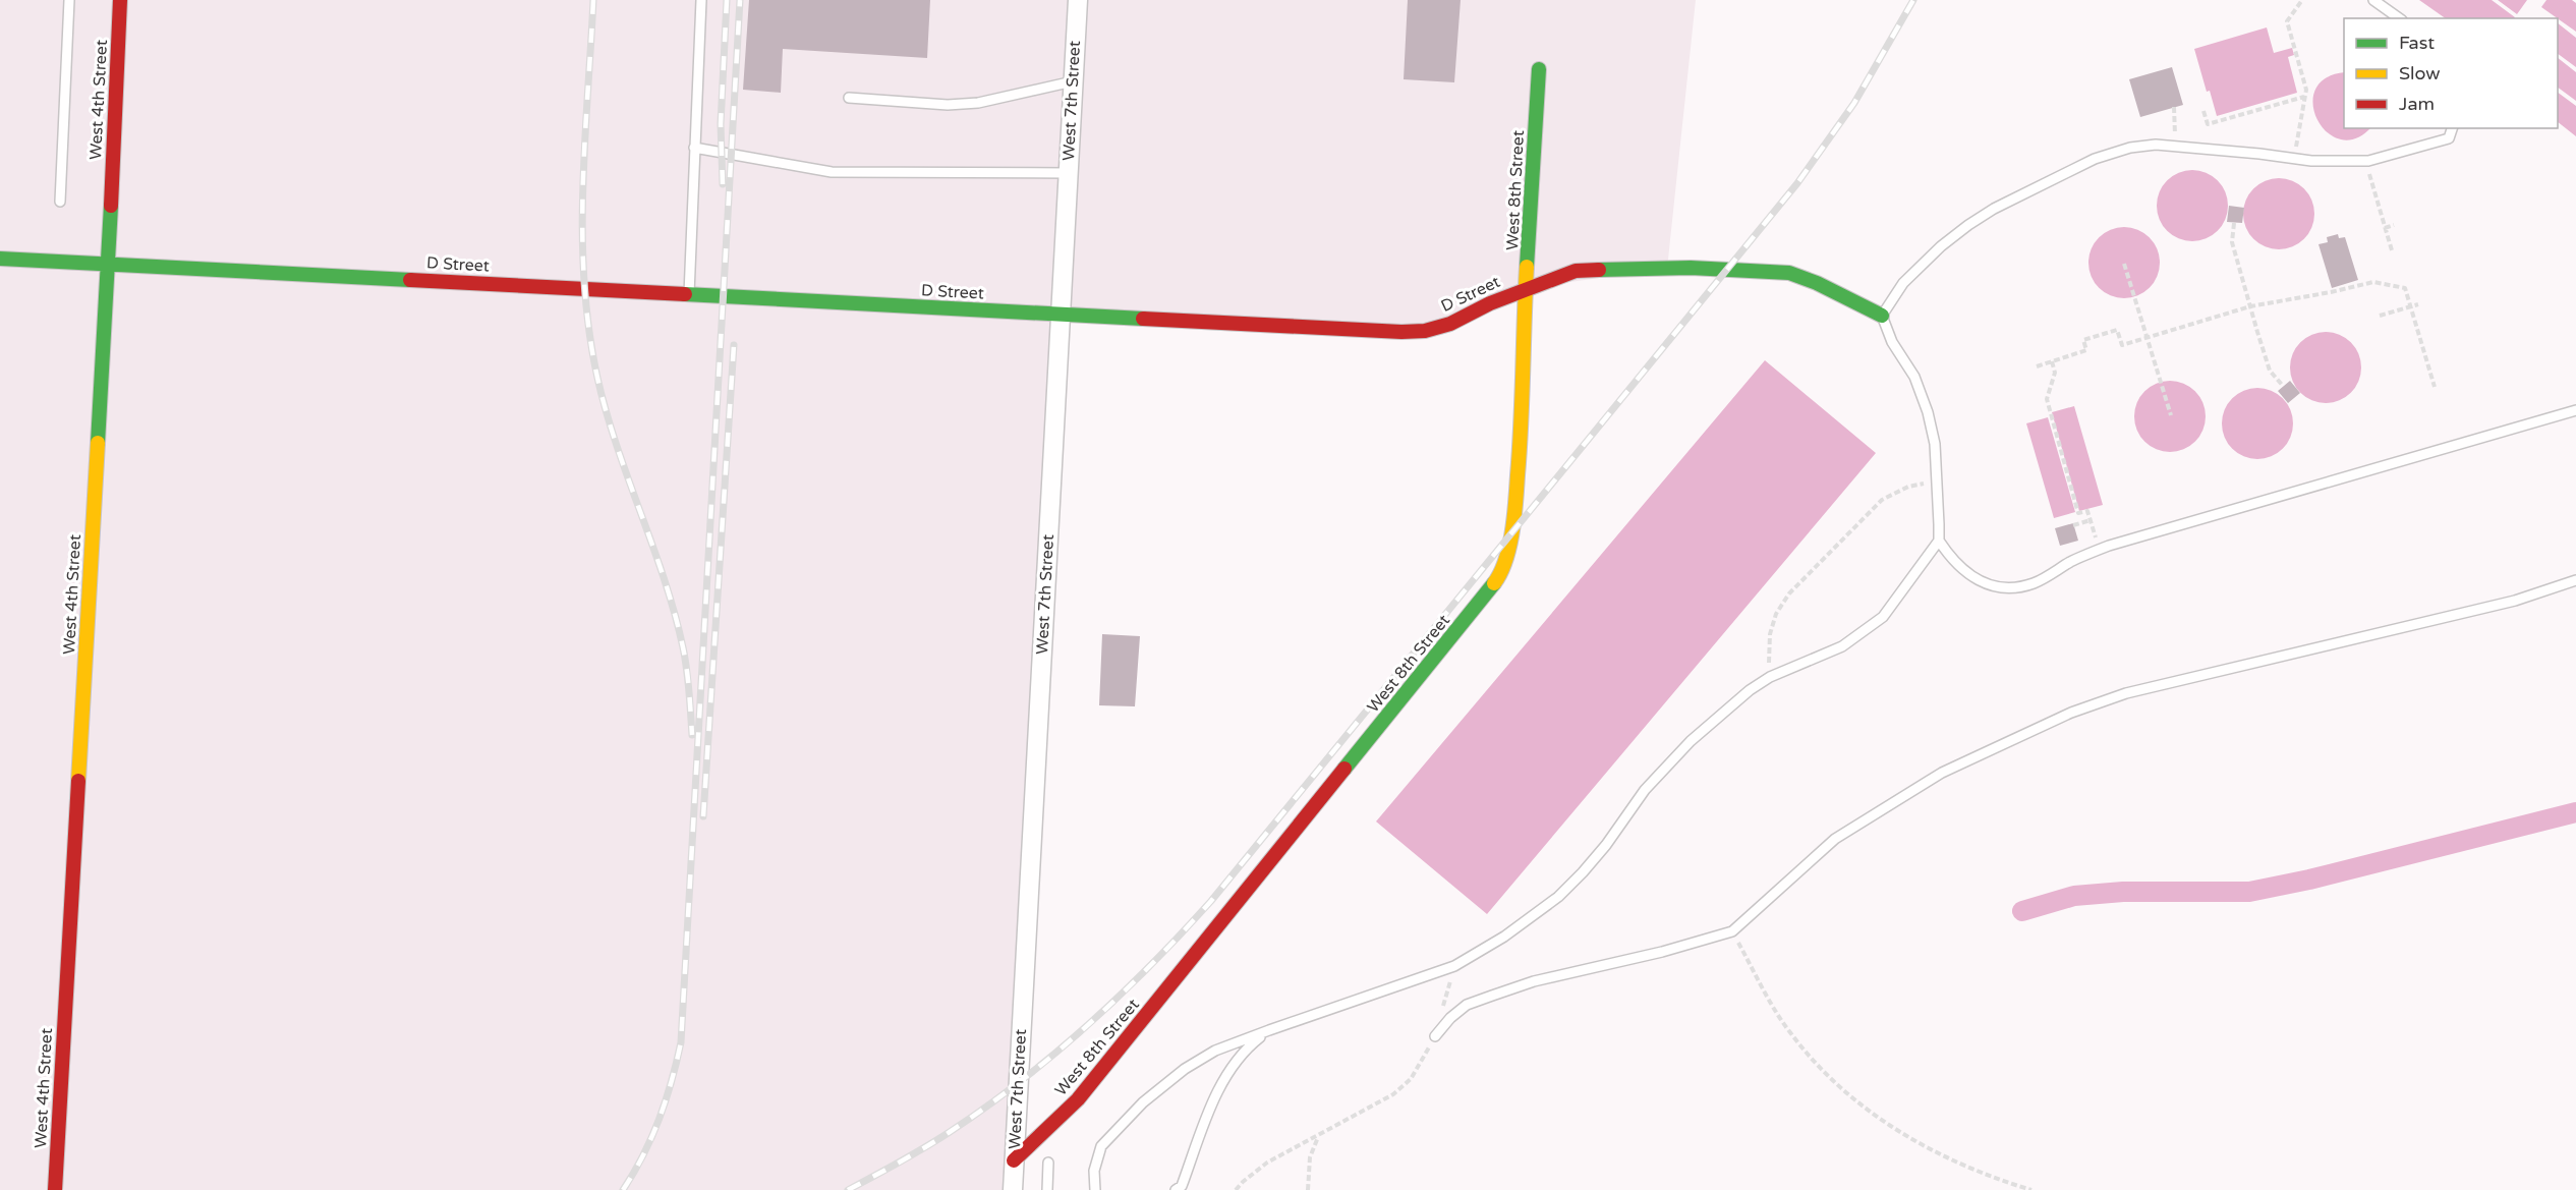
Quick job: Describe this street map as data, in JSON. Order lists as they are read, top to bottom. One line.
{"streets":{"street":["West 4th Street","West 7th Street","West 8th Street","D Street"]},"crossings":[["West 4th Street","D Street"],["West 7th Street","West 8th Street"],["West 7th Street","D Street"],["West 8th Street","D Street"]],"legend":["Fast","Slow","Jam"]}
